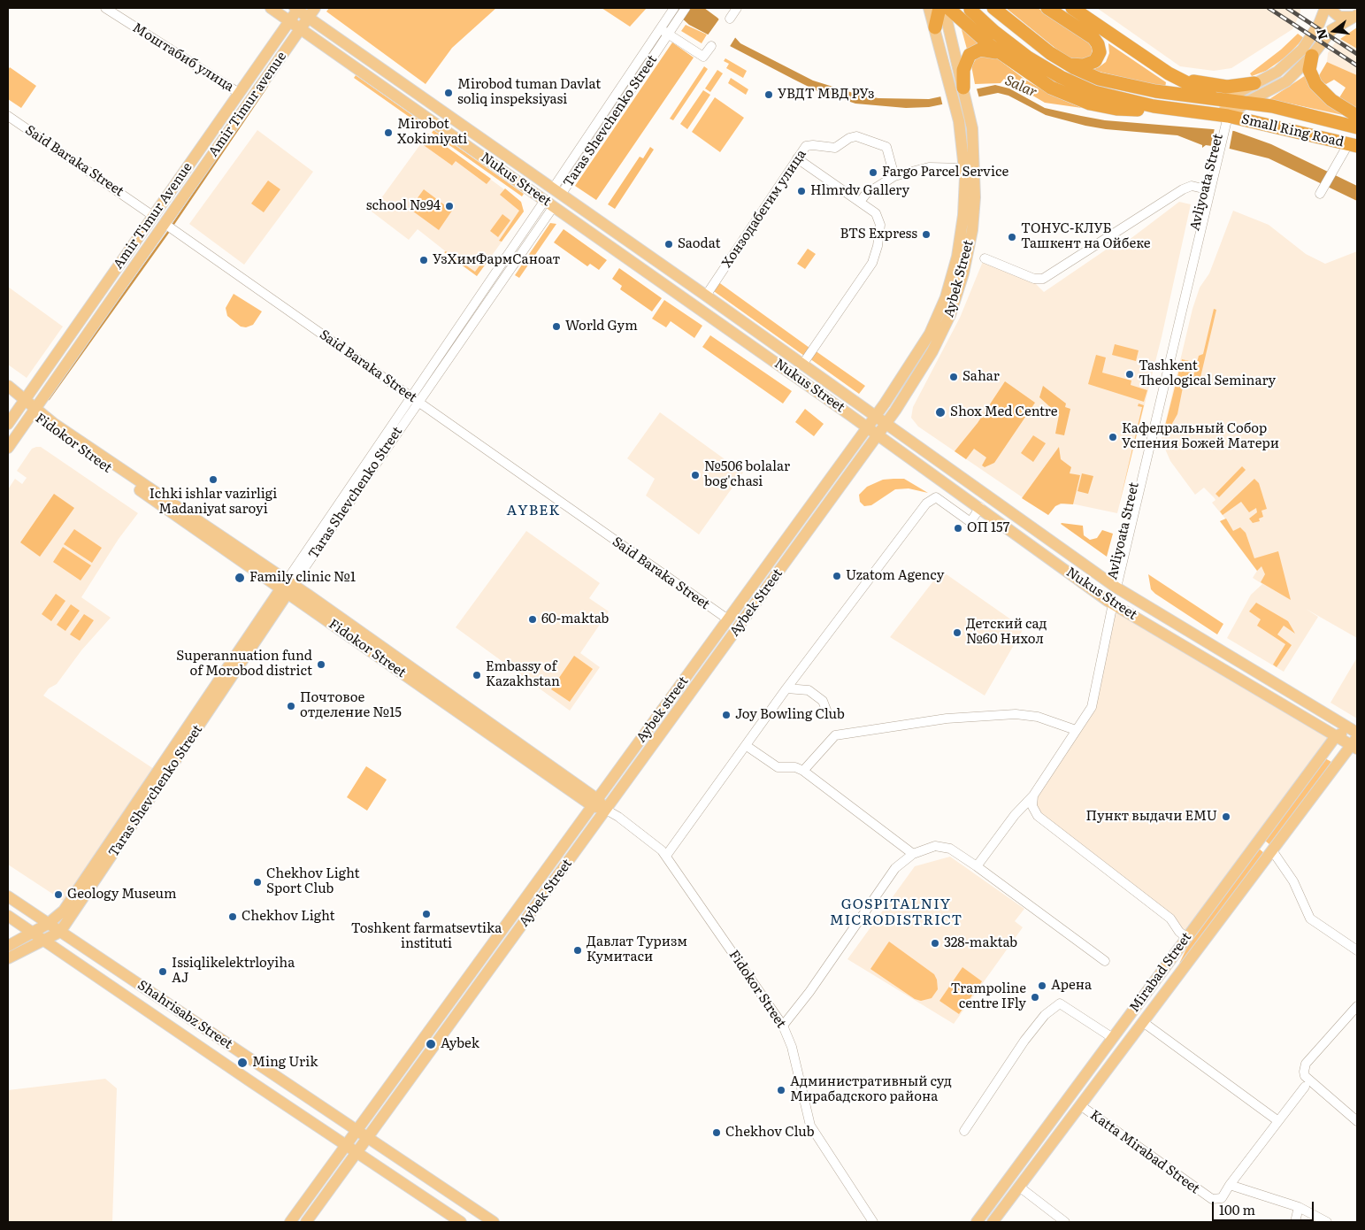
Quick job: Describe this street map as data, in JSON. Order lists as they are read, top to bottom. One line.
{"streets":{"highway":["Small Ring Road"],"main road":["Amir Timur avenue","Taras Shevchenko Street","Said Baraka Street","Nukus Street","Avliyoata Street","Amir Timur Avenue","Aybek Street","Fidokor Street","Aybek street","Mirabad Street","Shahrisabz Street"],"street":["Моштабиб улица","Хонзодабегим улица","Katta Mirabad Street"]},"crossings":[["Моштабиб улица","Amir Timur Avenue"],["Amir Timur avenue","Said Baraka Street"],["Amir Timur avenue","Nukus Street"],["Amir Timur avenue","Amir Timur Avenue"],["Taras Shevchenko Street","Said Baraka Street"],["Taras Shevchenko Street","Nukus Street"],["Taras Shevchenko Street","Fidokor Street"],["Taras Shevchenko Street","Shahrisabz Street"],["Small Ring Road","Avliyoata Street"],["Said Baraka Street","Amir Timur Avenue"],["Said Baraka Street","Aybek Street"],["Said Baraka Street","Aybek street"],["Nukus Street","Avliyoata Street"],["Nukus Street","Хонзодабегим улица"],["Nukus Street","Amir Timur Avenue"],["Nukus Street","Aybek Street"],["Nukus Street","Mirabad Street"],["Amir Timur Avenue","Fidokor Street"],["Aybek Street","Fidokor Street"],["Aybek Street","Aybek street"],["Aybek Street","Shahrisabz Street"],["Fidokor Street","Aybek street"],["Mirabad Street","Katta Mirabad Street"]],"districts":["АYBEK","GOSPITALNIY MICRODISTRICT"],"water":["Salar"],"places":["Mirobod tuman Davlat soliq inspeksiyasi","УВДТ МВД РУз","Mirobot Xokimiyati","Fargo Parcel Service","Hlmrdv Gallery","school №94","BTS Express","ТОНУС-КЛУБ Ташкент на Ойбеке","Saodat","УзХимФармСаноат","World Gym","Tashkent Theological Seminary","Sahar","Shox Med Centre","Кафедральный Собор Успения Божeй Матери","№506 bolalar bog'chasi","Ichki ishlar vazirligi Madaniyat saroyi","ОП 157","Uzatom Agency","Family clinic №1","60-maktab","Детский сад №60 Нихол","Superannuation fund of Morobod district","Embassy of Kazakhstan","Почтовое отделение №15","Joy Bowling Club","Пункт выдачи EMU","Chekhov Light Sport Club","Geology Museum","Toshkent farmatsevtika instituti","Chekhov Light","328-maktab","Давлат Туризм Кумитаси","Issiqlikelektrloyiha AJ","Арена","Trampoline centre IFly","Aybek","Ming Urik","Административный суд Мирабадского района","Chekhov Club"],"scale_bar":"100 m","north":"left"}
